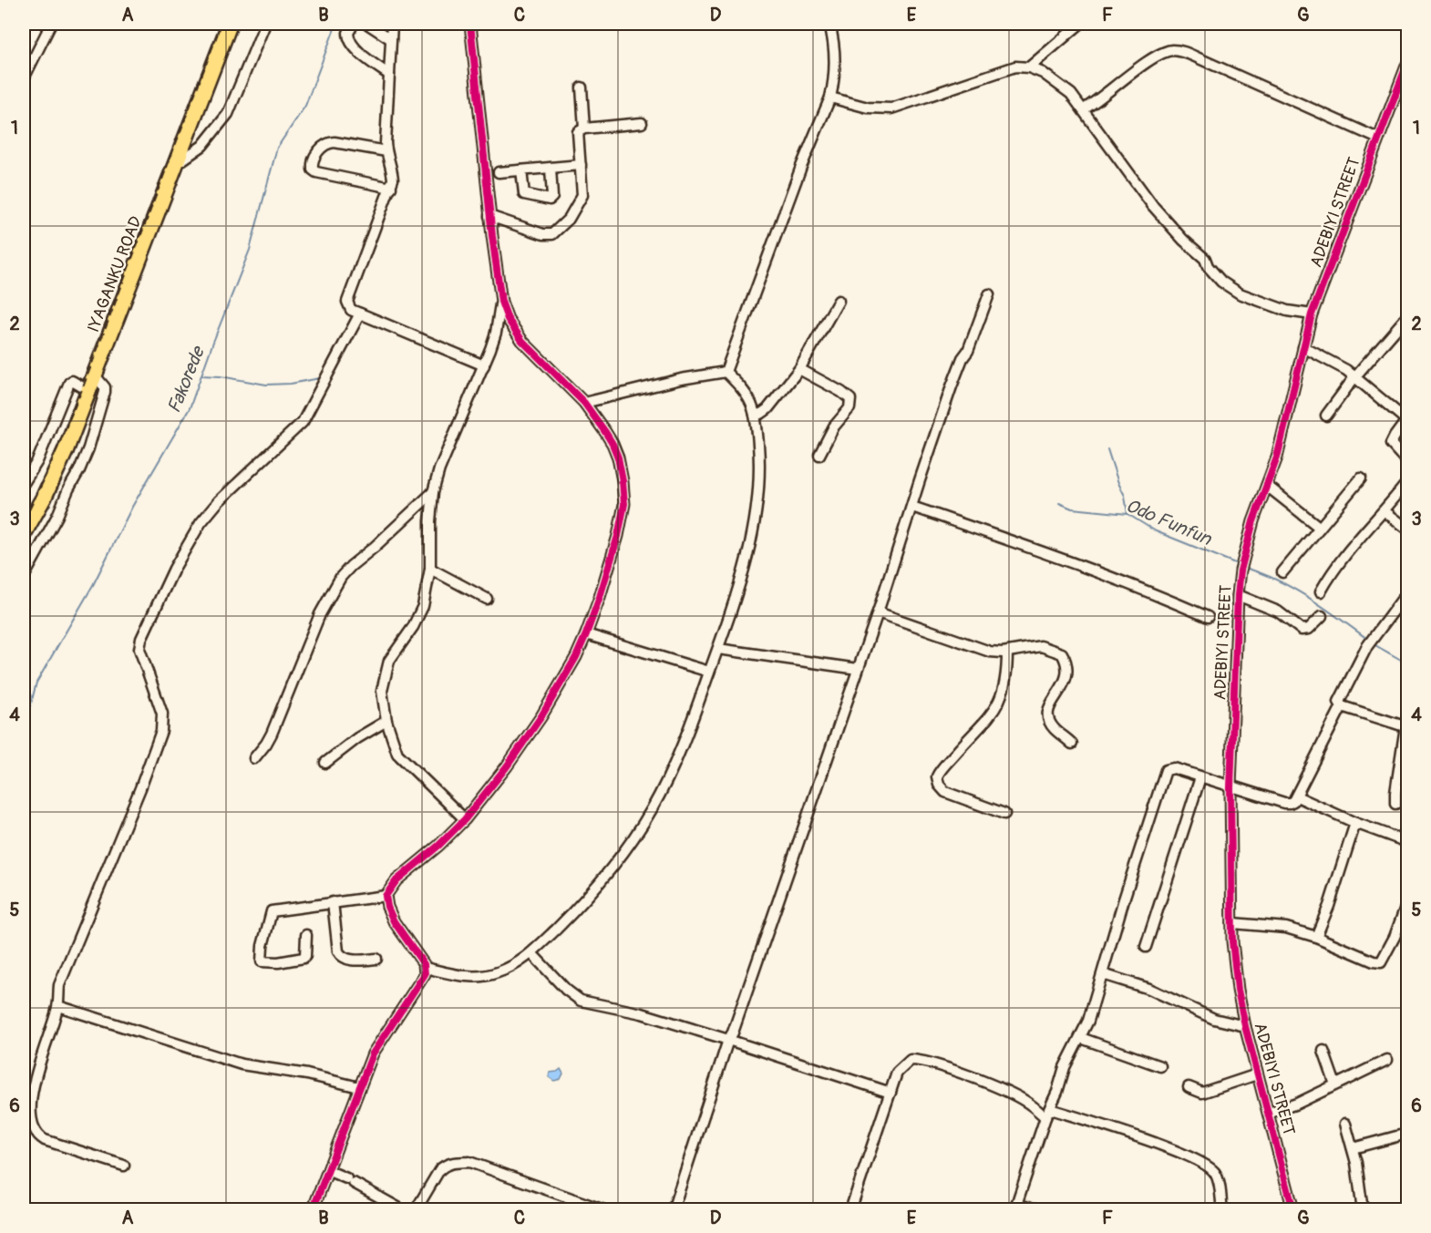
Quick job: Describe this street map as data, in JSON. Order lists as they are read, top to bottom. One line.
{"streets":{"highway":["IYAGANKU ROAD"],"street":["ADEBIYI STREET"]},"water":["Fakorede","Odo Funfun"],"grid":{"columns":["A","B","C","D","E","F","G"],"rows":["1","2","3","4","5","6"]}}
